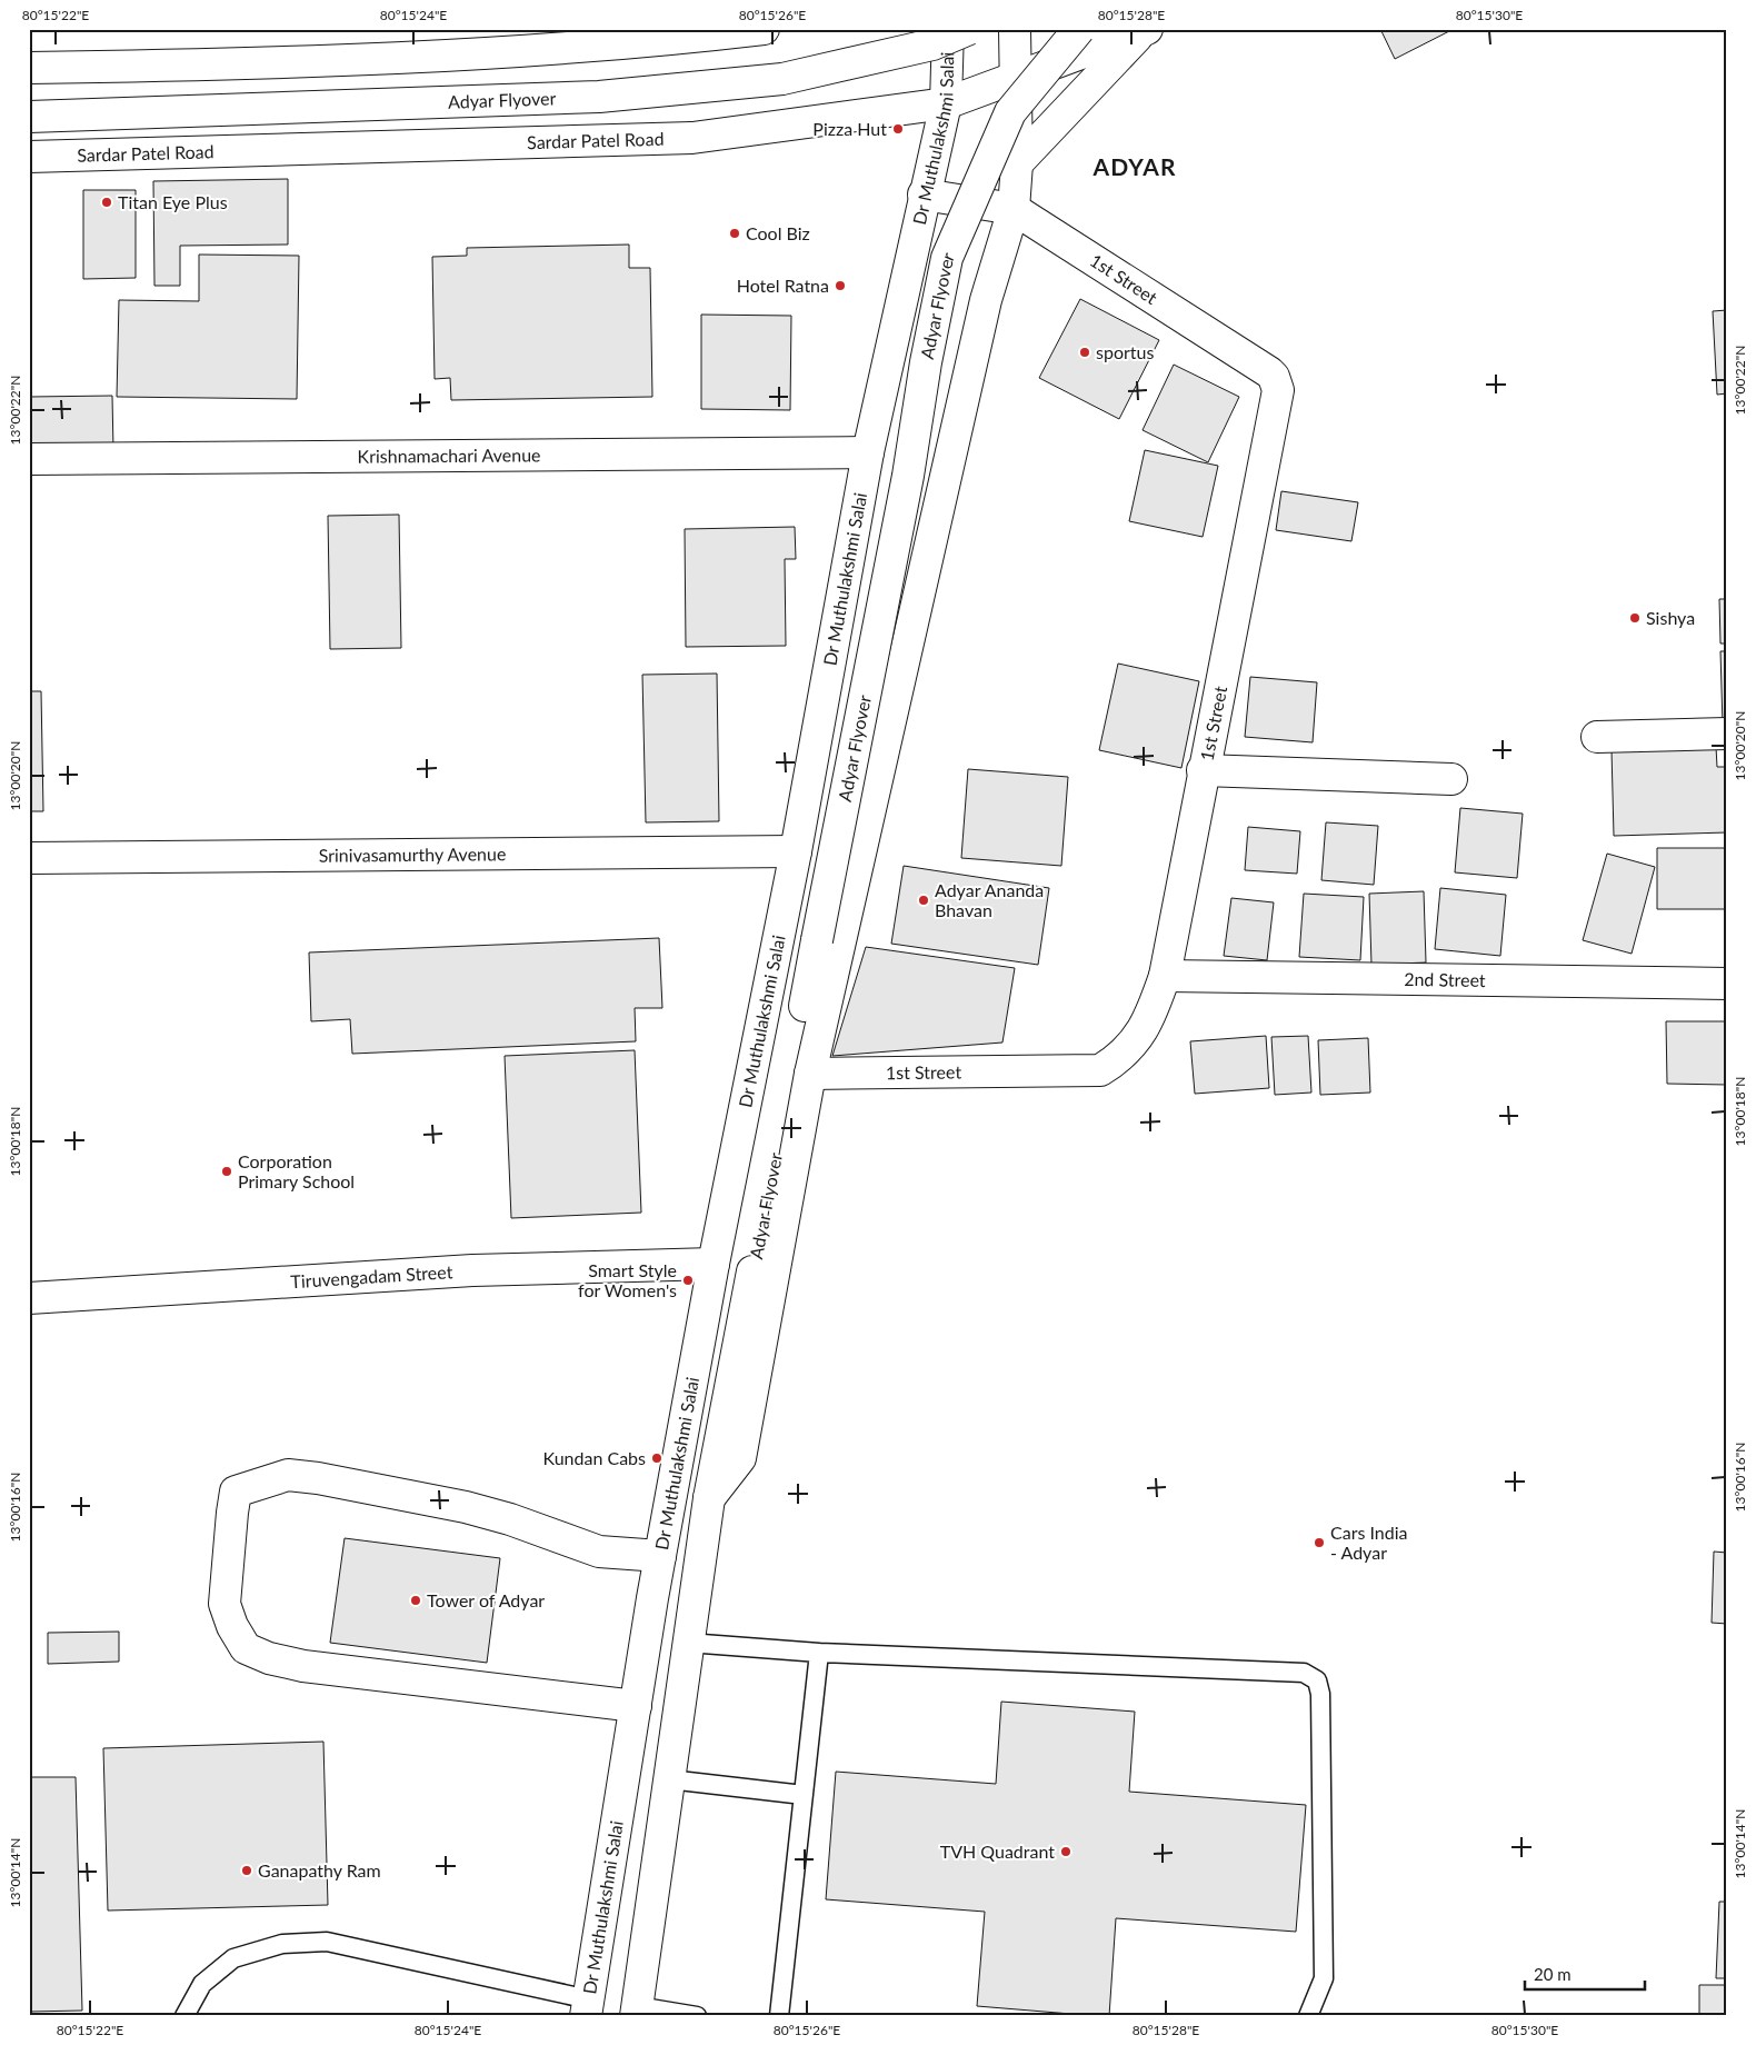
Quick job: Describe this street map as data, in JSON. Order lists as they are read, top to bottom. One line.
{"streets":{"main road":["Adyar Flyover","Dr Muthulakshmi Salai","Sardar Patel Road","1st Street","Krishnamachari Avenue","Srinivasamurthy Avenue","2nd Street","Tiruvengadam Street"]},"crossings":[["Dr Muthulakshmi Salai","Sardar Patel Road"],["Dr Muthulakshmi Salai","Krishnamachari Avenue"],["Dr Muthulakshmi Salai","Srinivasamurthy Avenue"],["Dr Muthulakshmi Salai","Tiruvengadam Street"],["1st Street","2nd Street"]],"districts":["ADYAR"],"places":["Pizza Hut","Titan Eye Plus","Cool Biz","Hotel Ratna","sportus","Sishya","Adyar Ananda Bhavan","Corporation Primary School","Smart Style for Women's","Kundan Cabs","Cars India - Adyar","Tower of Adyar","TVH Quadrant","Ganapathy Ram"],"scale_bar":"20 m","coordinates":["80°15'22\"E","80°15'24\"E","80°15'26\"E","80°15'28\"E","80°15'30\"E","13°00'22\"N","13°00'20\"N","13°00'18\"N","13°00'16\"N","13°00'14\"N"]}
